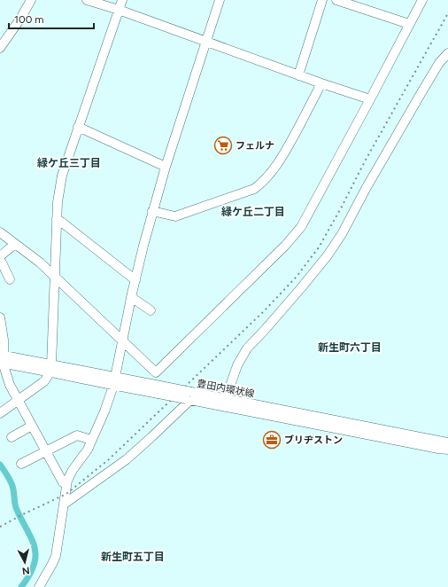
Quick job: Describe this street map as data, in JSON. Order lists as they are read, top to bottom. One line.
{"streets":{"street":["豊田内環状線"]},"districts":["緑ケ丘三丁目","緑ケ丘二丁目","新生町六丁目","新生町五丁目"],"places":{"supermarket":["フェルナ"],"office":["ブリヂストン"]},"scale_bar":"100 m","north":"bottom"}
